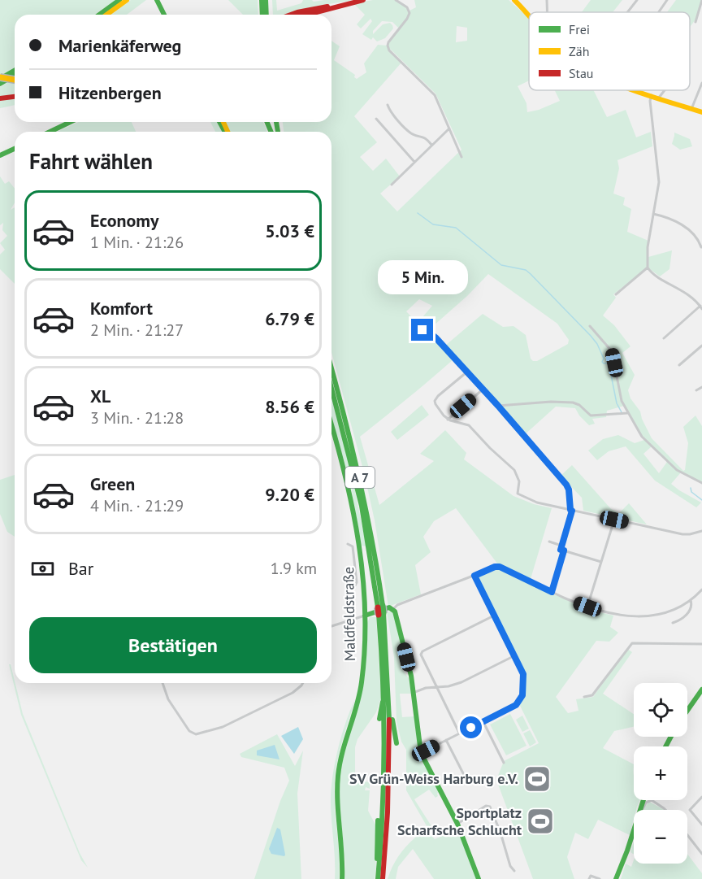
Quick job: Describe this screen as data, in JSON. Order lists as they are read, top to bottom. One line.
{"streets":{"main road":["A 7","Maldfeldstraße"]},"places":{"sports":["SV Grün-Weiss Harburg e.V.","Sportplatz Scharfsche Schlucht"]},"legend":["Frei","Zäh","Stau"],"page":{"banner":["Marienkäferweg","Hitzenbergen"],"heading":"Fahrt wählen","list":[{"name":"Economy","note":"1 Min. · 21:26","value":"5.03 €"},{"name":"Komfort","note":"2 Min. · 21:27","value":"6.79 €"},{"name":"XL","note":"3 Min. · 21:28","value":"8.56 €"},{"name":"Green","note":"4 Min. · 21:29","value":"9.20 €"}],"bubble":"5 Min.","pay":["Bar","1.9 km"],"buttons":"Bestätigen","map_buttons":["+","−"]}}
